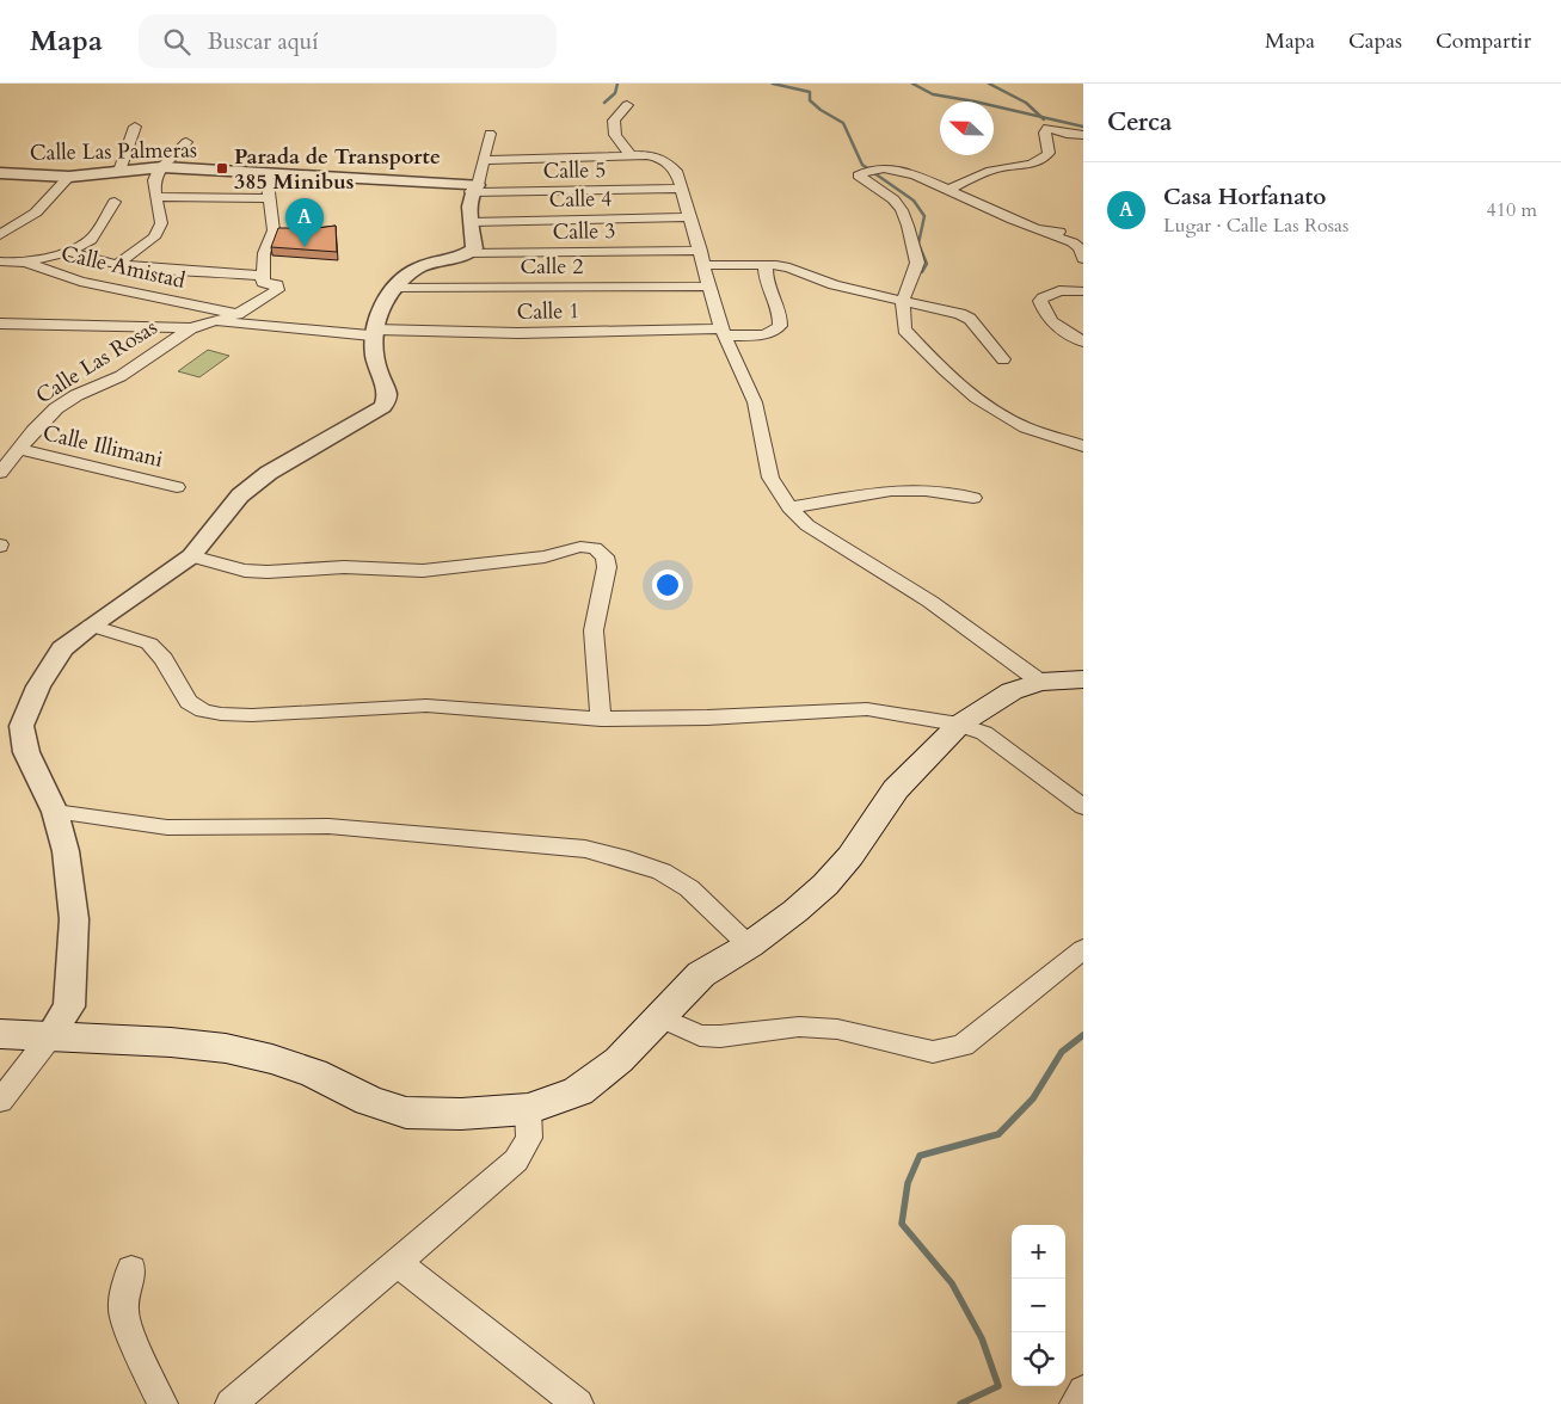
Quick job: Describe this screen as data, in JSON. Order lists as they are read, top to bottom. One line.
{"streets":{"street":["Calle Las Palmeras","Calle 5","Calle 4","Calle 3","Calle 2","Calle Amistad","Calle 1","Calle Las Rosas","Calle Illimani"]},"crossings":[["Calle Las Palmeras","Calle 5"],["Calle 3","Calle 1"],["Calle Amistad","Calle Las Rosas"],["Calle 1","Calle Las Rosas"],["Calle Las Rosas","Calle Illimani"]],"places":{"transit":["Parada de Transporte 385 Minibus"]},"north":"left","page":{"header":"Mapa","search":"Buscar aquí","nav":["Mapa","Capas","Compartir"],"heading":"Cerca","list":[{"mark":"A","name":"Casa Horfanato","note":"Lugar · Calle Las Rosas","value":"410 m"}],"pins":"A","map_buttons":["+","−"]}}
